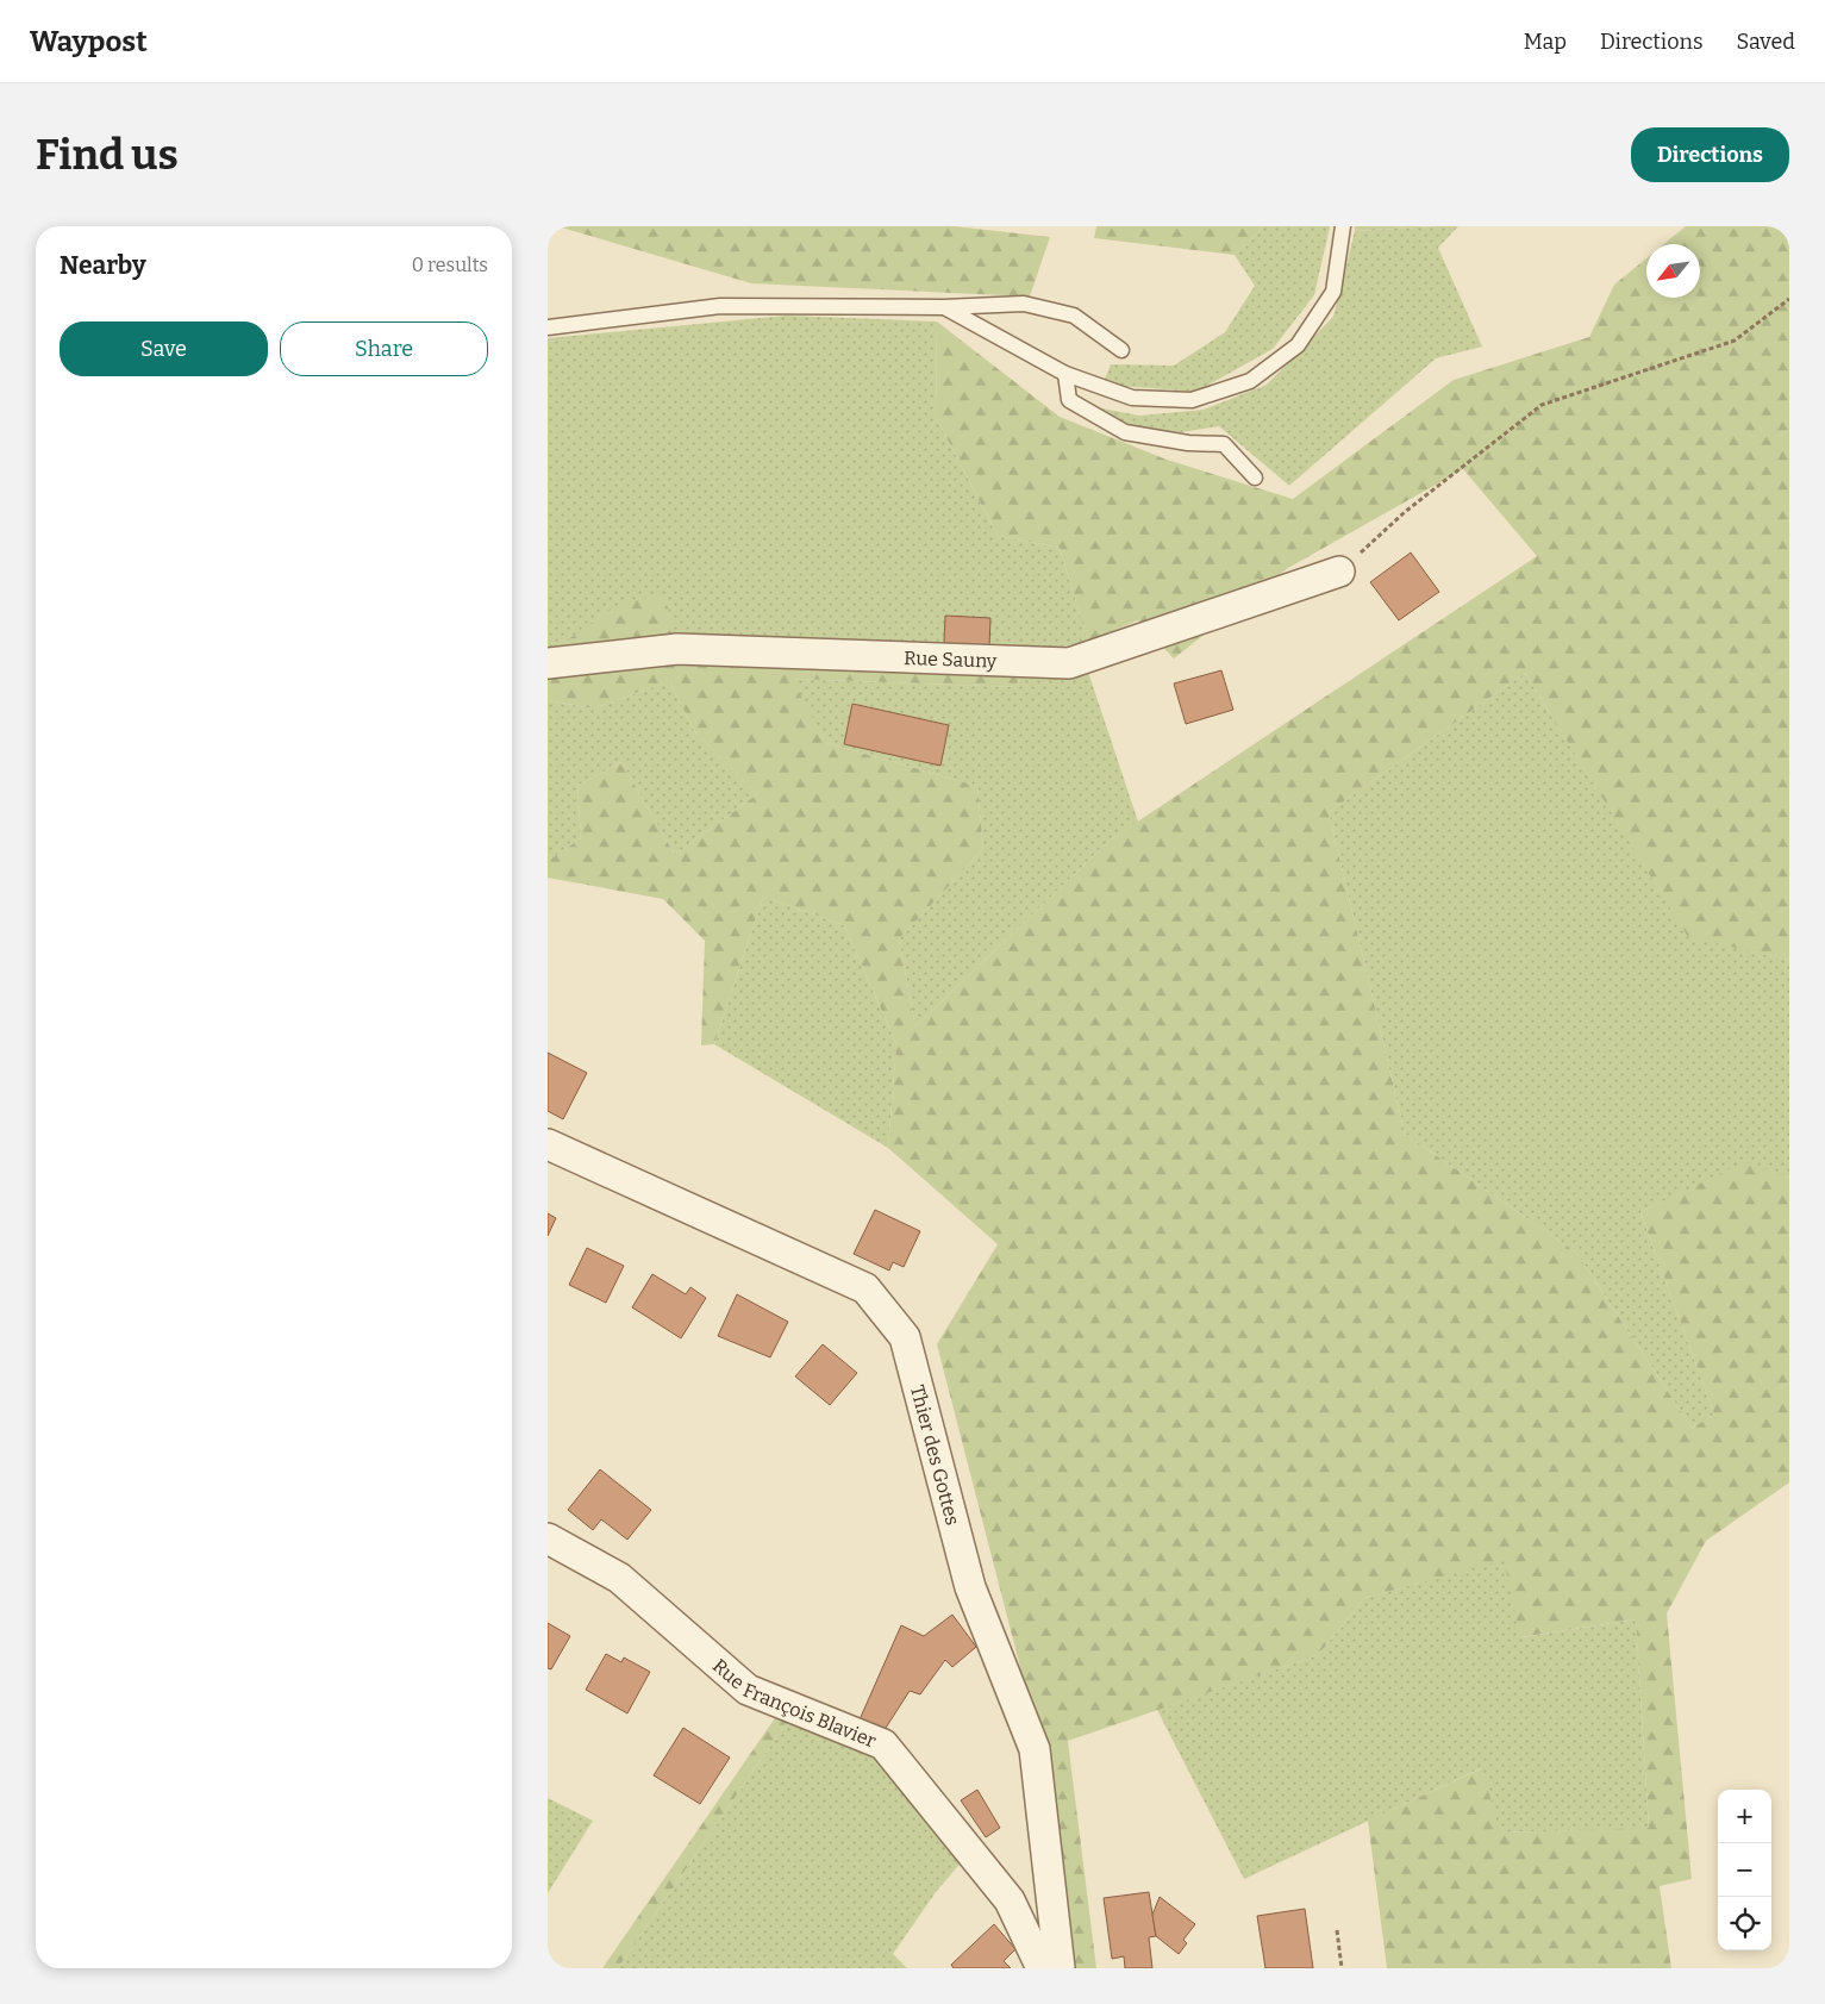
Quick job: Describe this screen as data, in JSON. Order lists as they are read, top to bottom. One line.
{"streets":{"street":["Rue Sauny","Thier des Gottes","Rue François Blavier"]},"north":"bottom left","page":{"header":"Waypost","nav":["Map","Directions","Saved"],"buttons":["Directions",["Save","Share"]],"title":"Find us","heading":["Nearby","0 results"],"map_buttons":["+","−"]}}
